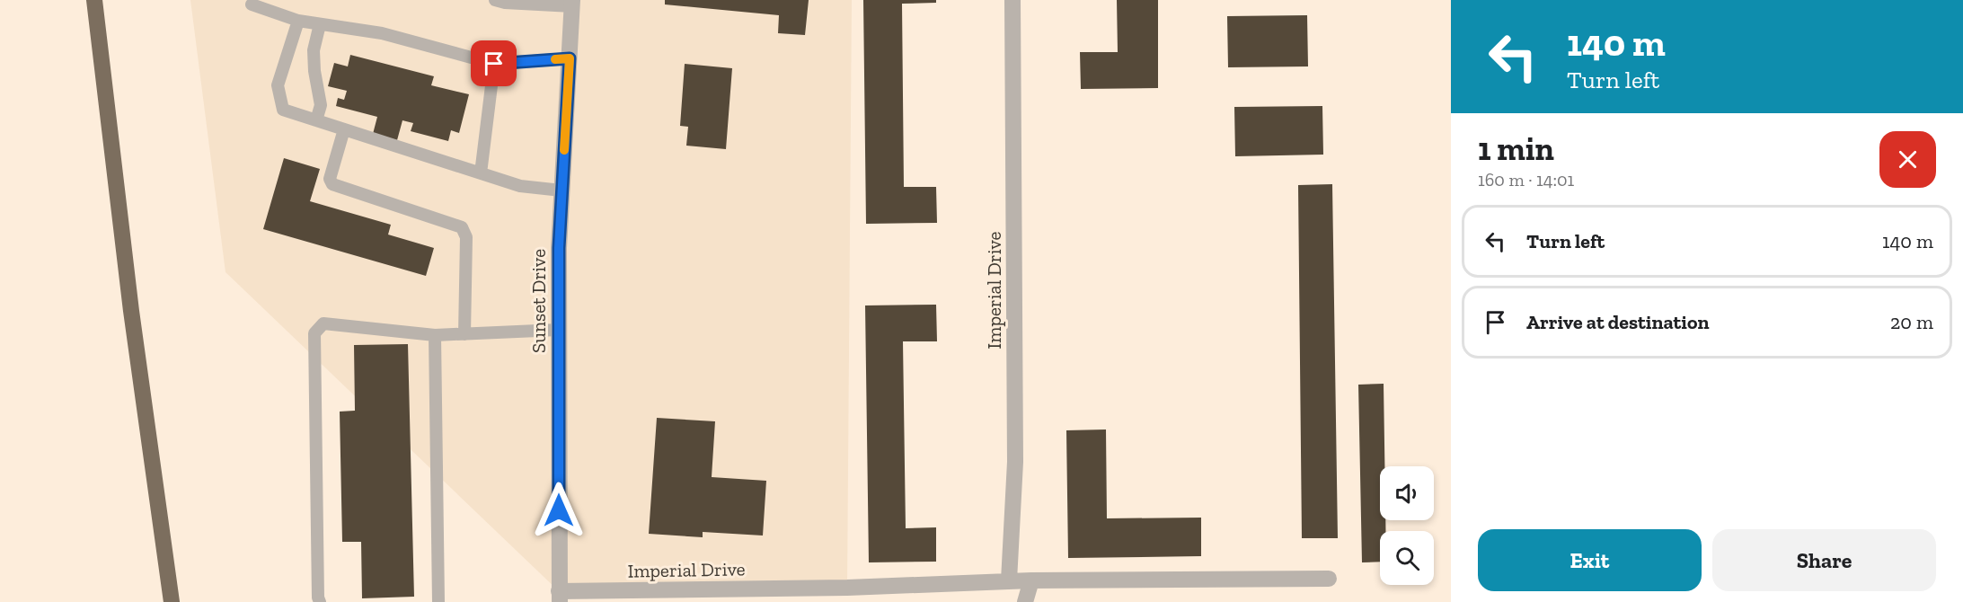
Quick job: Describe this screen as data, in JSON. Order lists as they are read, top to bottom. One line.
{"streets":{"street":["Imperial Drive","Sunset Drive"]},"crossings":[["Imperial Drive","Sunset Drive"]],"page":{"turn":["140 m","Turn left"],"heading":["1 min","160 m · 14:01"],"list":[{"name":"Turn left","value":"140 m"},{"name":"Arrive at destination","value":"20 m"}],"buttons":["Exit","Share"]}}
